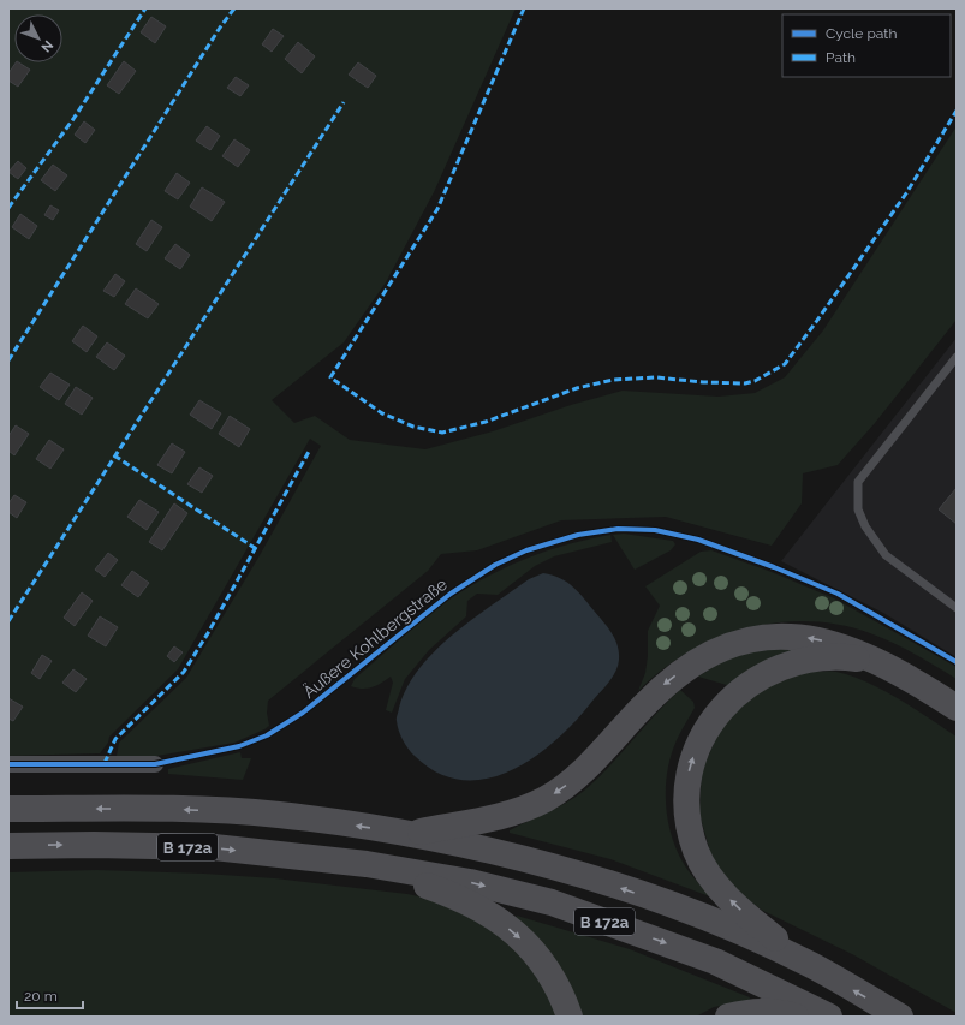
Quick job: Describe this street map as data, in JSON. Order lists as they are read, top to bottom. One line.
{"streets":{"highway":["B 172a"],"cycle path":["Äußere Kohlbergstraße"]},"legend":["Cycle path","Path"],"scale_bar":"20 m","north":"bottom right"}
